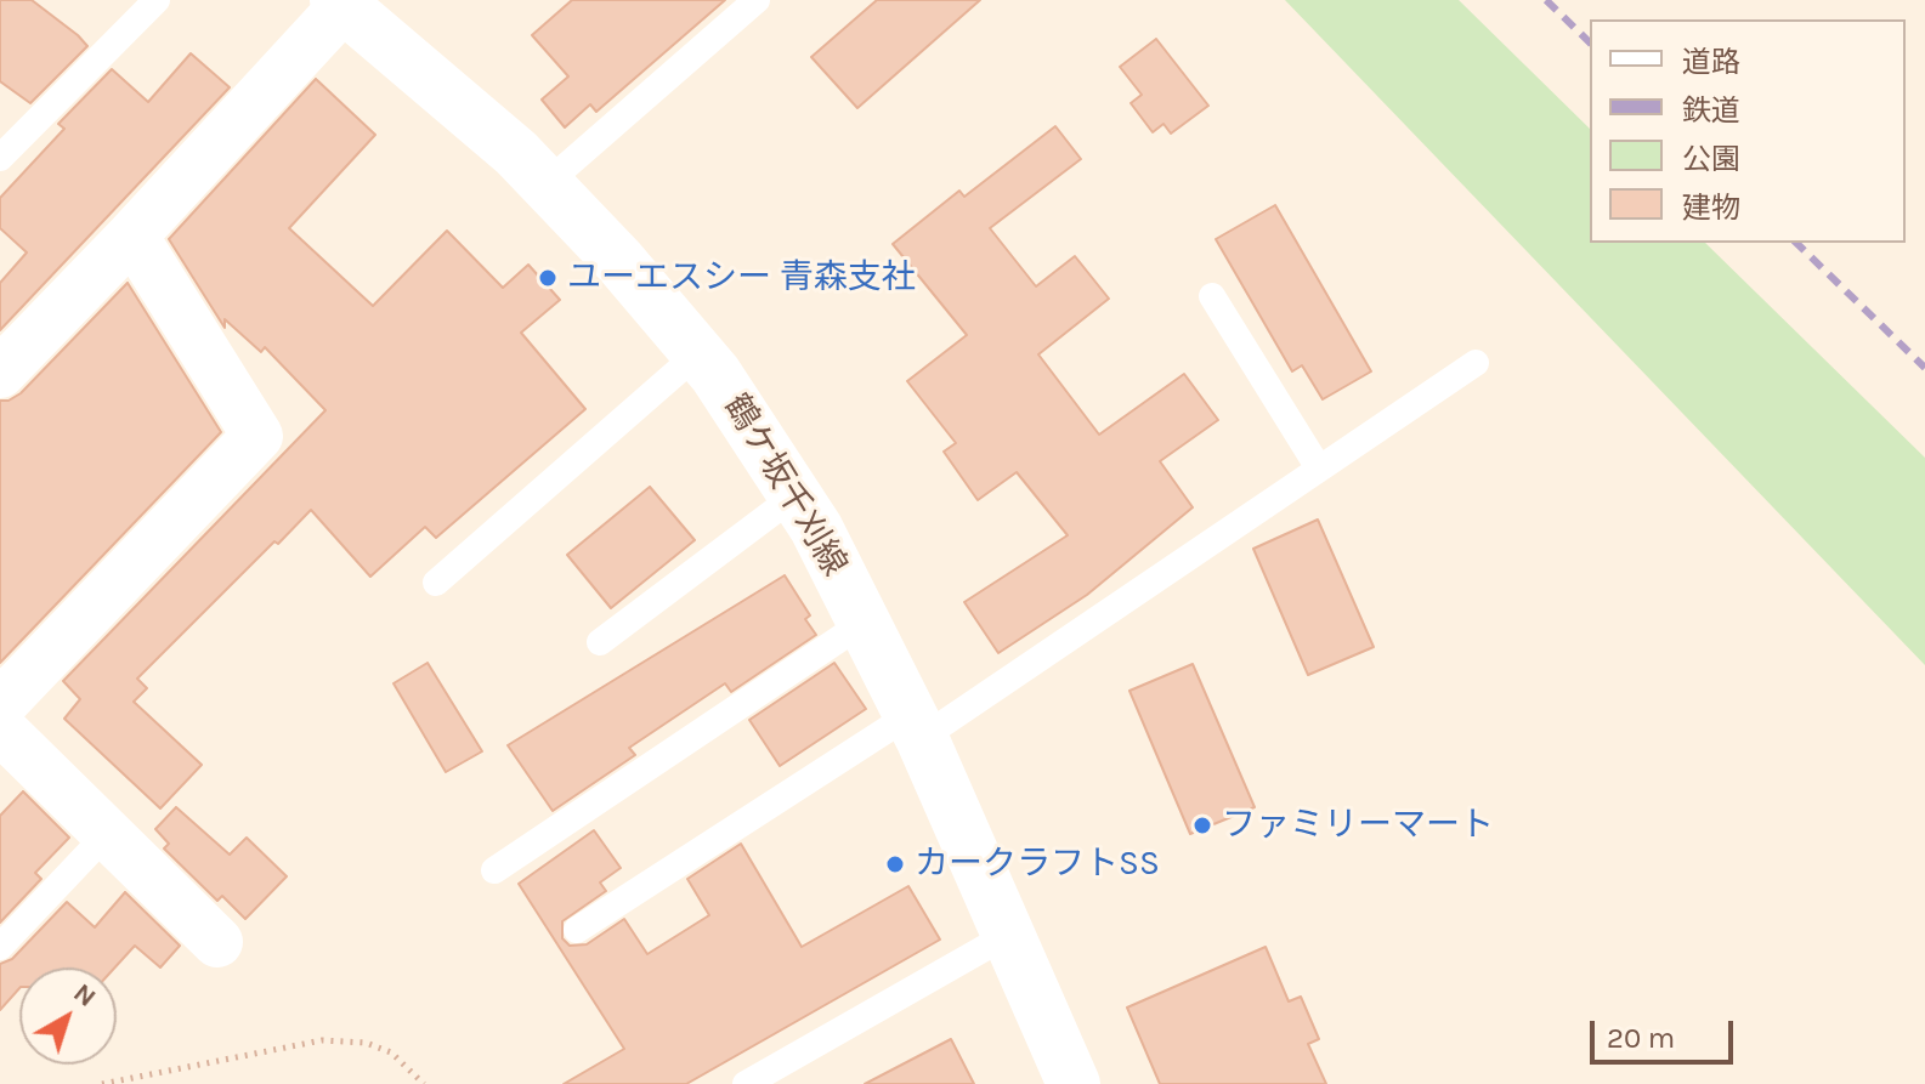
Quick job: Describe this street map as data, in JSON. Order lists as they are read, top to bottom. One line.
{"streets":{"main road":["鶴ケ坂千刈線"]},"places":["ユーエスシー 青森支社","ファミリーマート","カークラフトSS"],"legend":["道路","鉄道","公園","建物"],"scale_bar":"20 m","north":"top right"}
